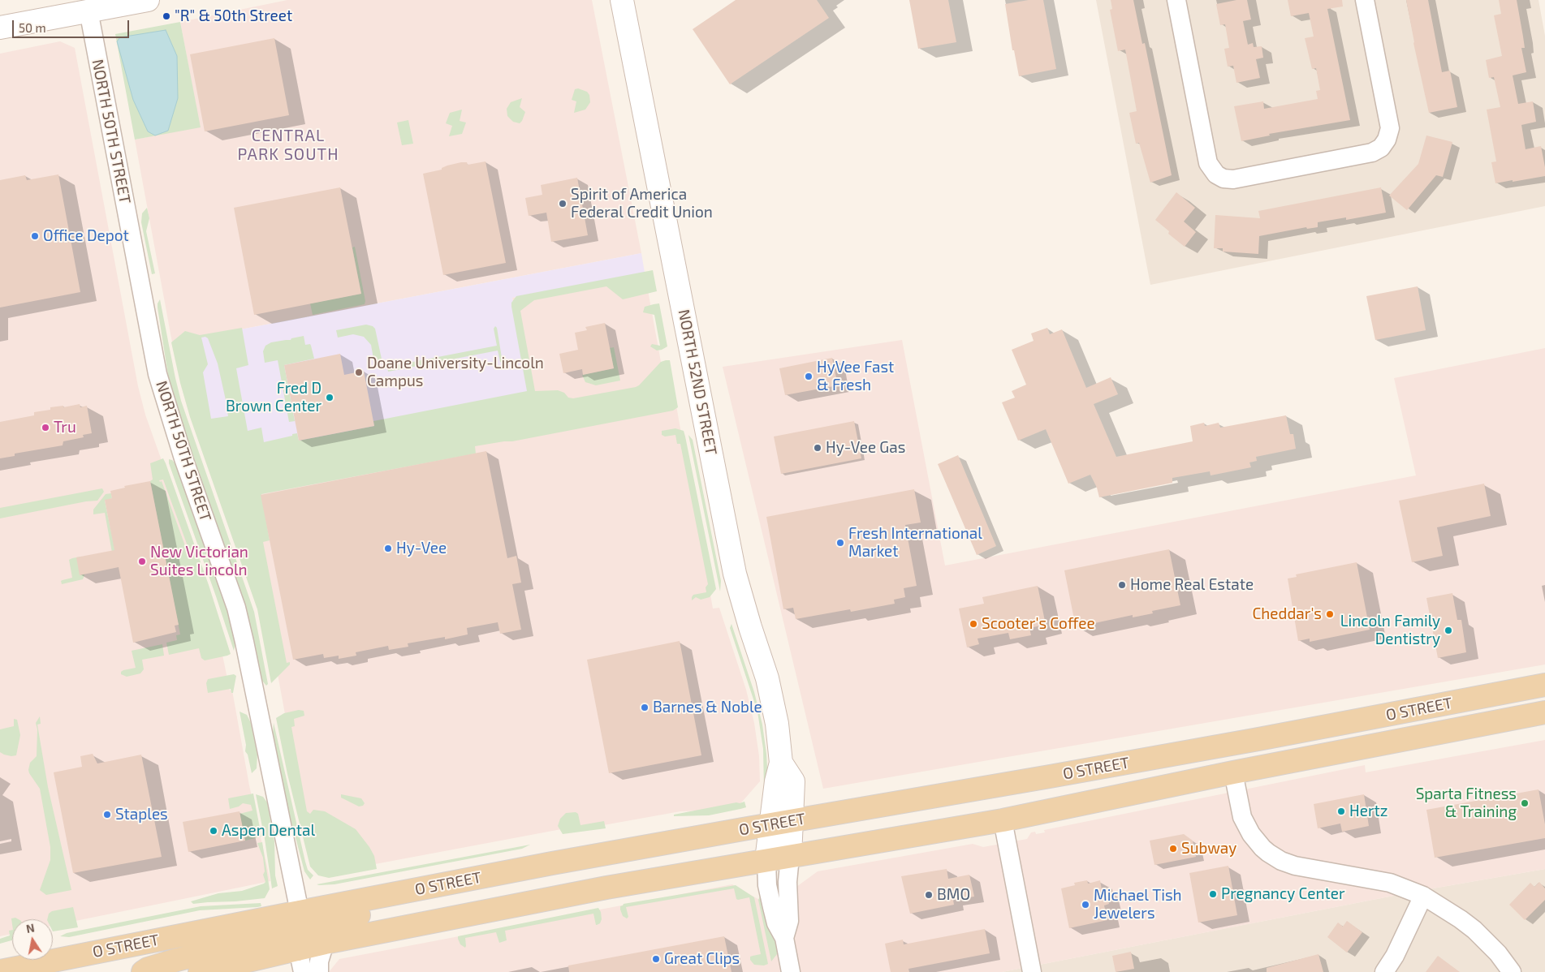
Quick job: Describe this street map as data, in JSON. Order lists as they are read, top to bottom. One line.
{"streets":{"main road":["O STREET"],"street":["NORTH 50TH STREET","NORTH 52ND STREET"]},"crossings":[["NORTH 50TH STREET","O STREET"],["NORTH 52ND STREET","O STREET"]],"districts":["CENTRAL PARK SOUTH"],"places":["\"R\" & 50th Street","Spirit of America Federal Credit Union","Office Depot","Doane University-Lincoln Campus","HyVee Fast & Fresh","Fred D Brown Center","Tru","Hy-Vee Gas","Fresh International Market","Hy-Vee","New Victorian Suites Lincoln","Home Real Estate","Cheddar's","Scooter's Coffee","Lincoln Family Dentistry","Barnes & Noble","Sparta Fitness & Training","Hertz","Staples","Aspen Dental","Subway","Pregnancy Center","BMO","Michael Tish Jewelers","Great Clips"],"scale_bar":"50 m","north":"top"}
